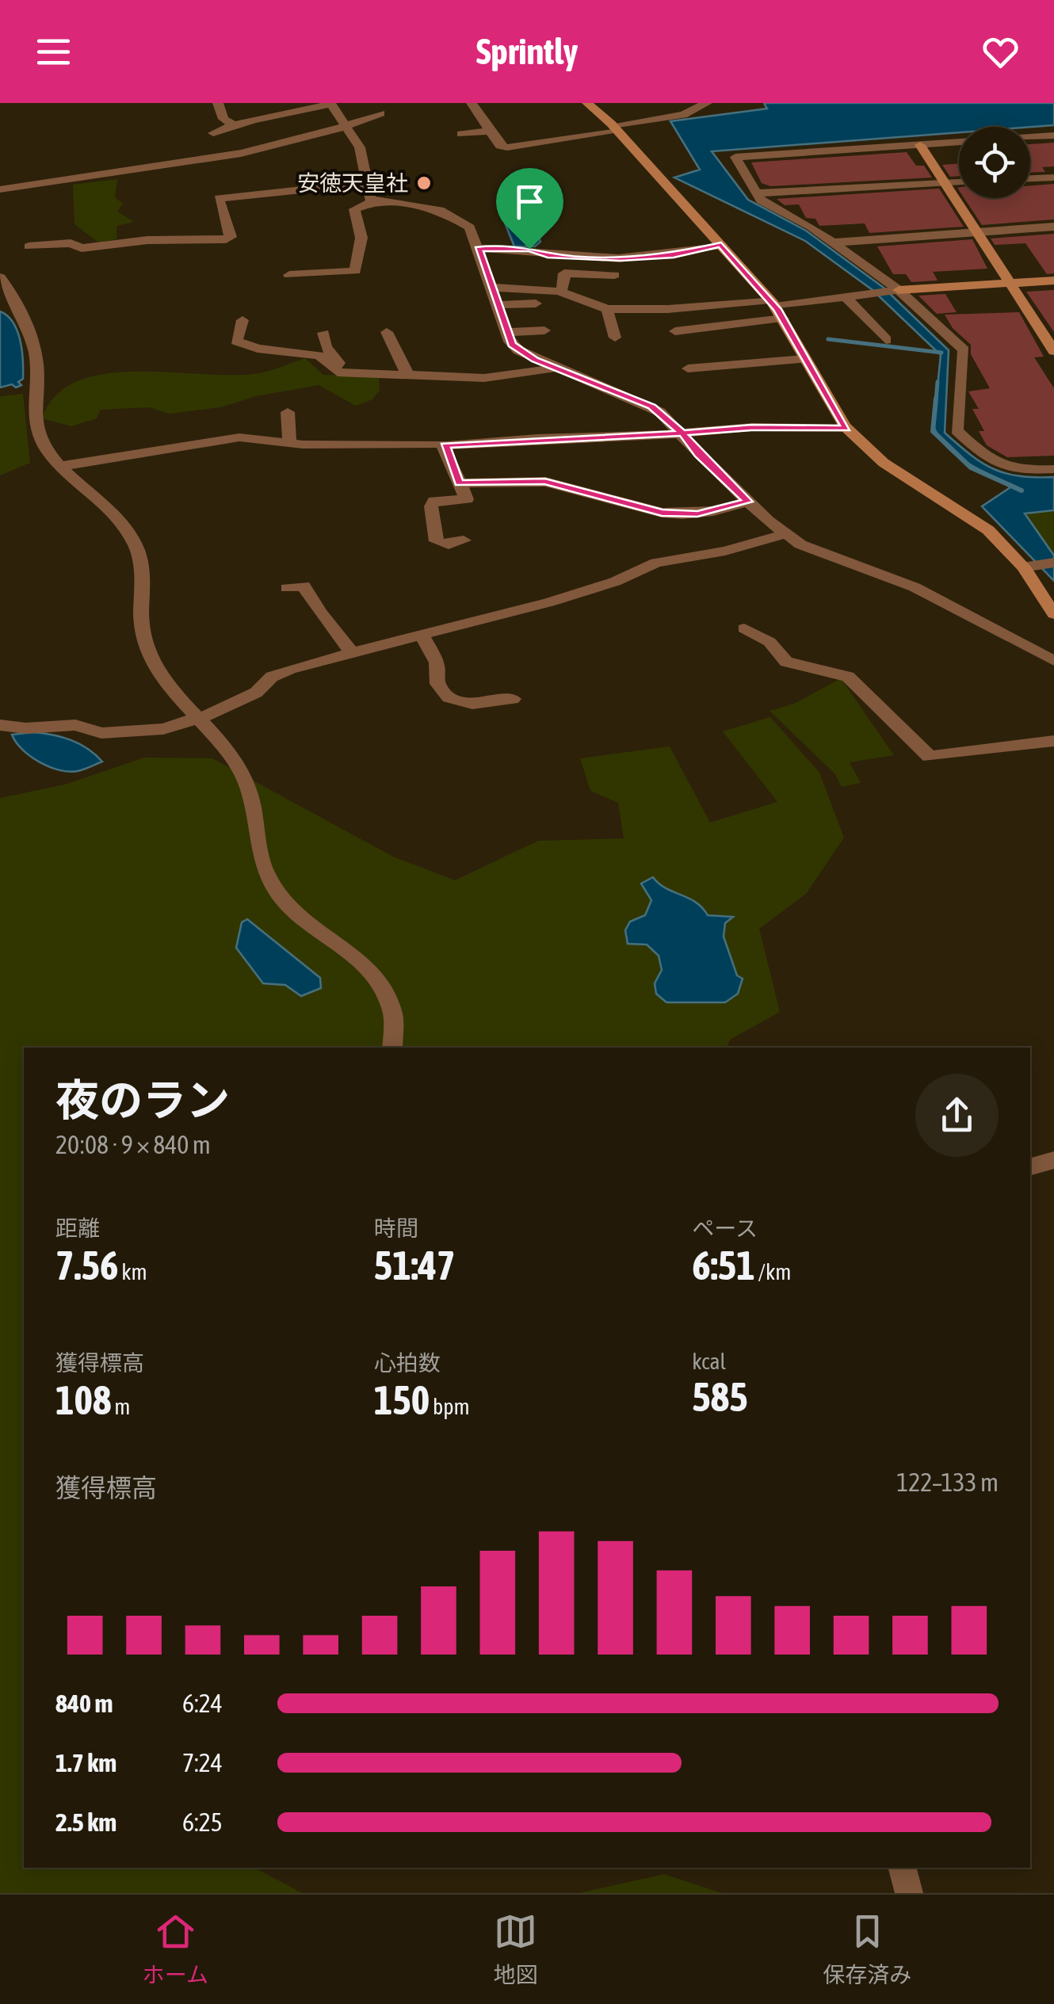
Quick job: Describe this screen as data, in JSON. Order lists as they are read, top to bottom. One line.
{"places":["安徳天皇社"],"page":{"header":"Sprintly","heading":["夜のラン","20:08 · 9 × 840 m"],"stats":[["距離","7.56 km"],["時間","51:47"],["ペース","6:51 /km"],["獲得標高","108 m"],["心拍数","150 bpm"],["kcal","585"]],"chart":["獲得標高","122–133 m"],"list":[{"name":"840 m","note":"6:24"},{"name":"1.7 km","note":"7:24"},{"name":"2.5 km","note":"6:25"}],"tabs":["ホーム","地図","保存済み"]}}
